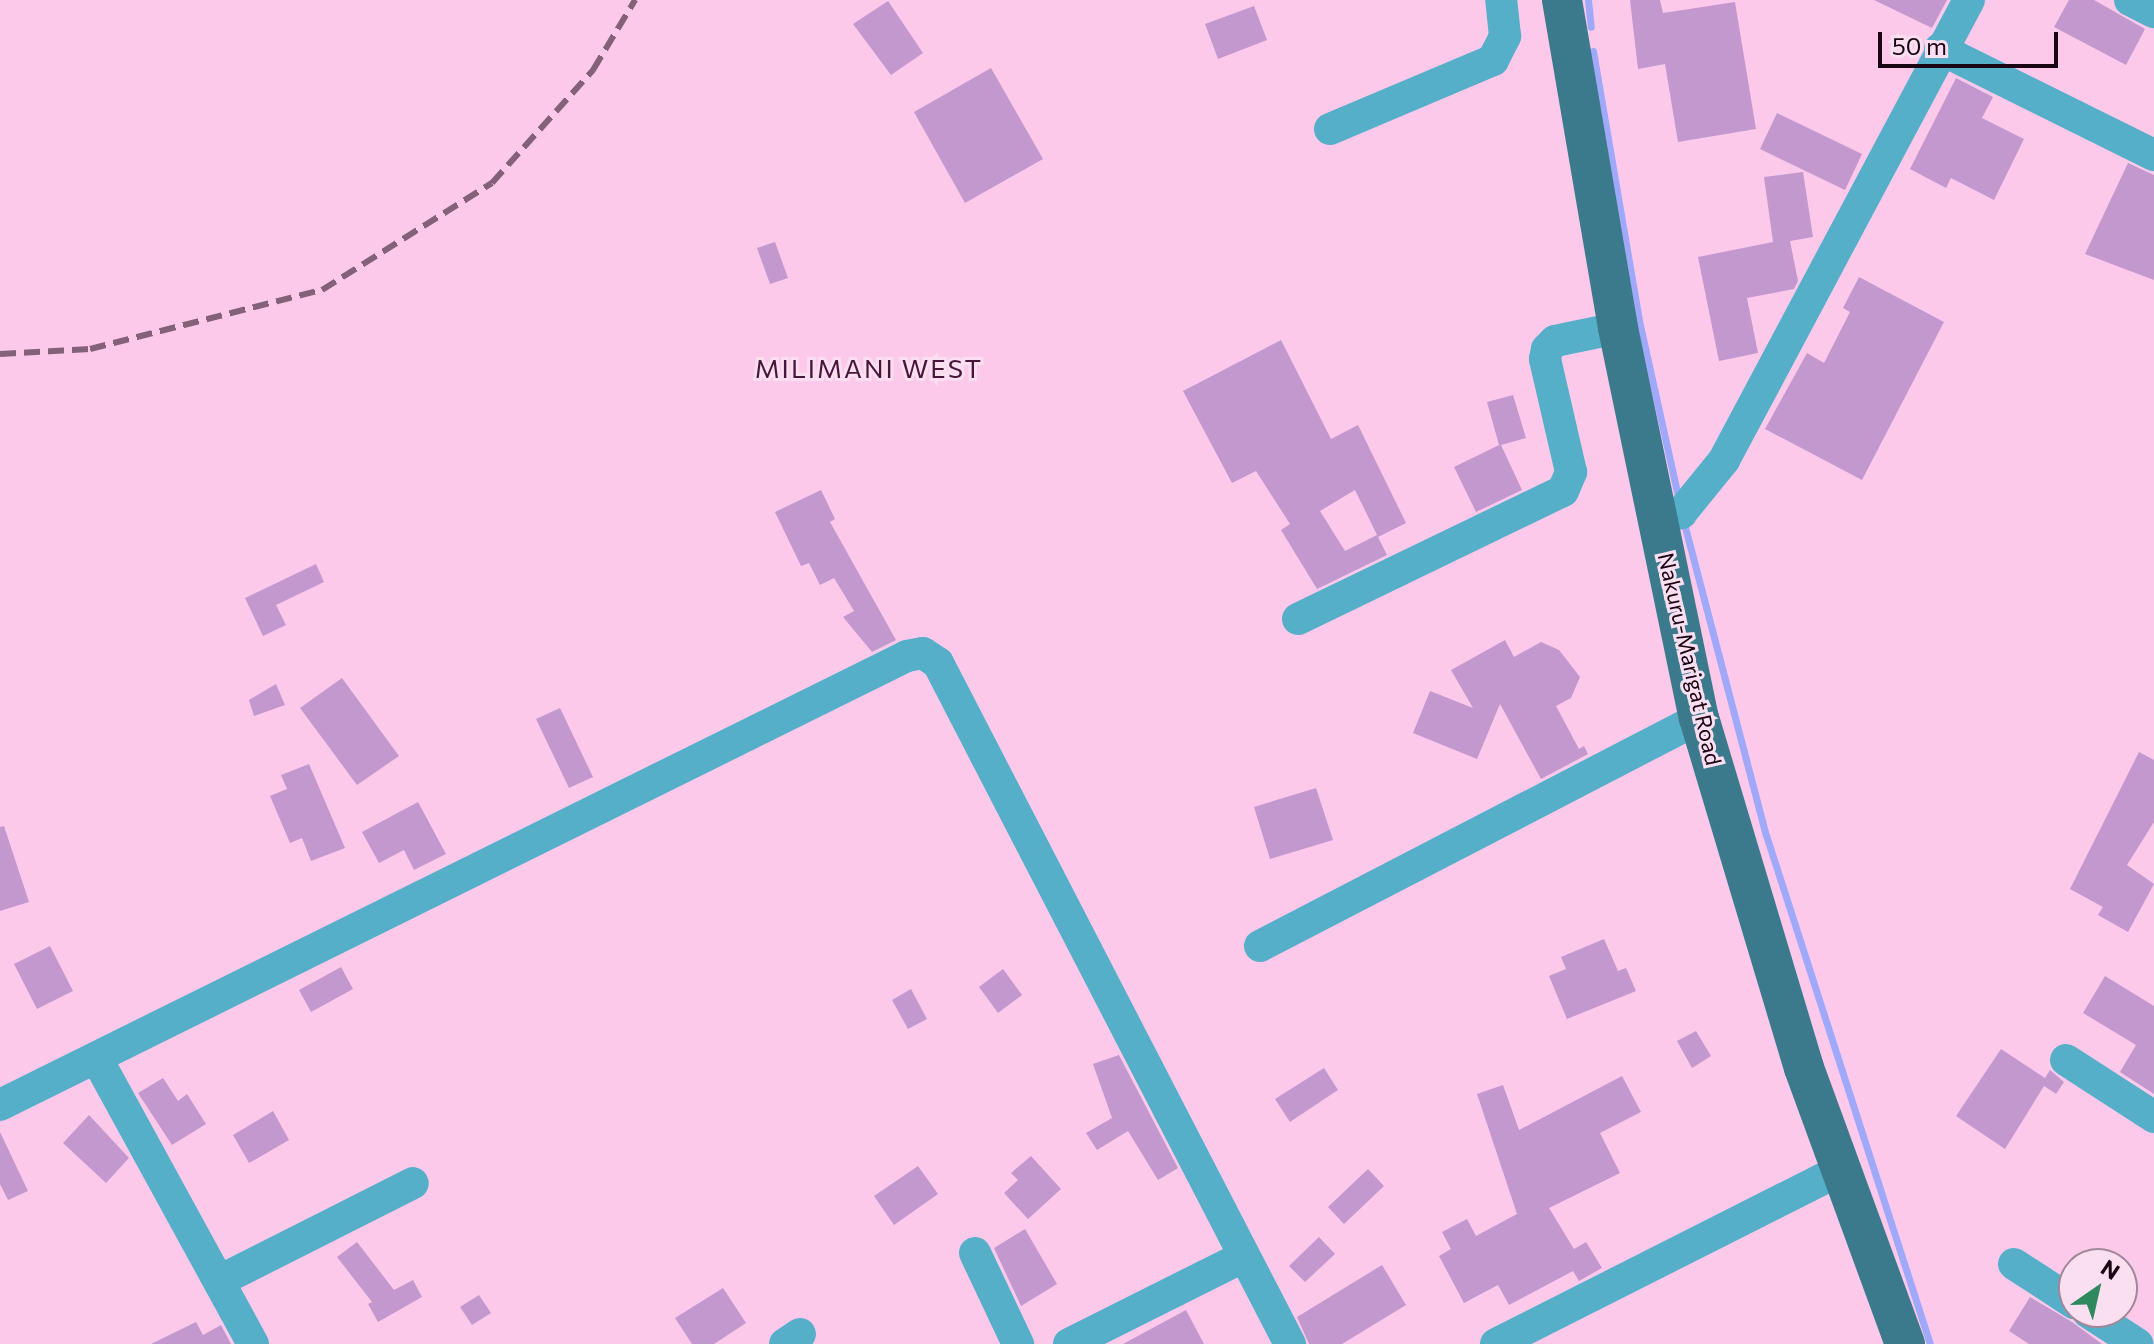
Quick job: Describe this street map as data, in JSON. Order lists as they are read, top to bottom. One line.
{"streets":{"main road":["Nakuru-Marigat Road"]},"districts":["MILIMANI WEST"],"scale_bar":"50 m","north":"top right"}
